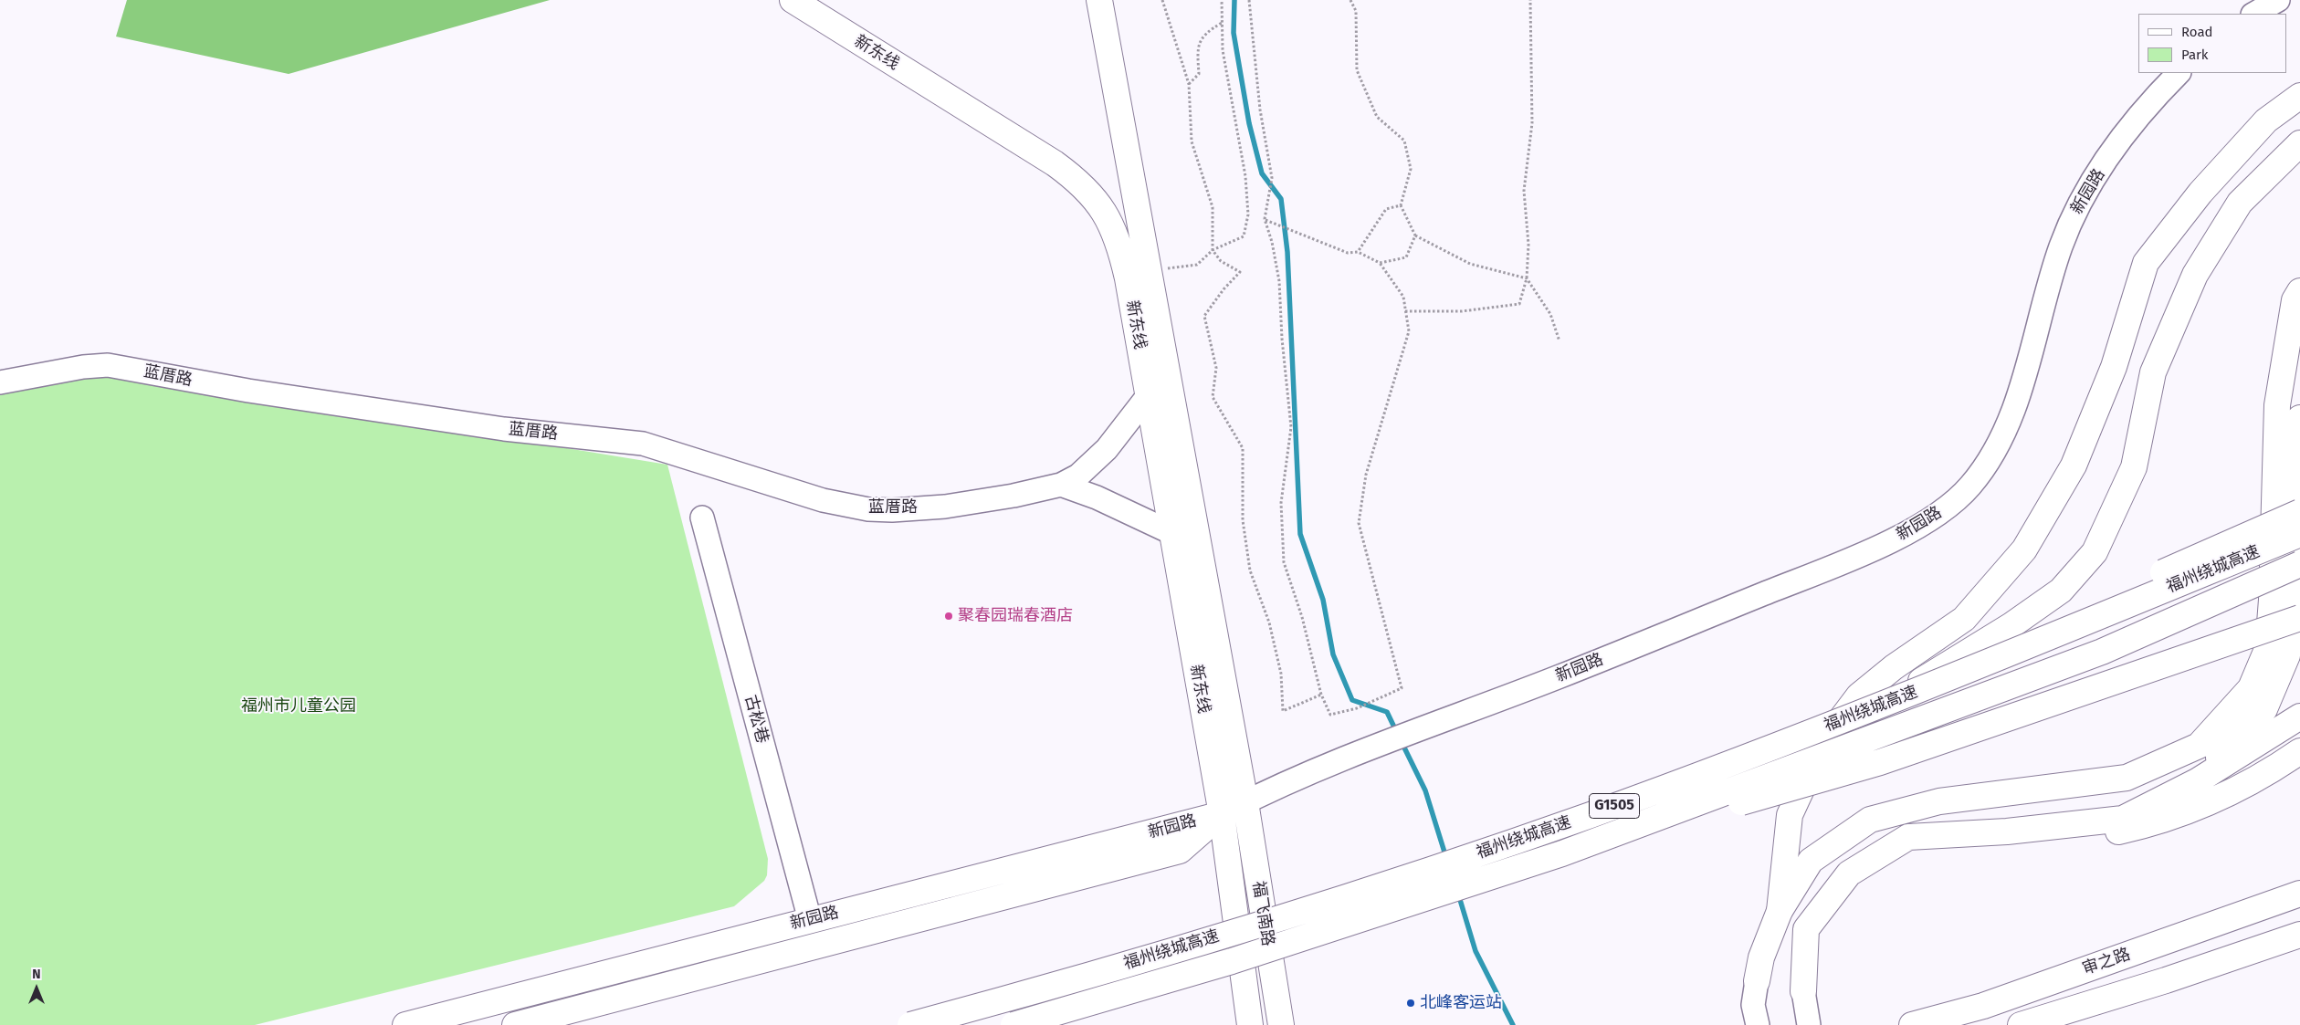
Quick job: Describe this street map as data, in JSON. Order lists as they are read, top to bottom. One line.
{"streets":{"main road":["新东线","新园路","福州绕城高速","G1505","福飞南路","审之路"],"street":["蓝厝路","古松巷"]},"crossings":[["新东线","新园路"],["新东线","蓝厝路"],["新东线","福飞南路"],["新园路","古松巷"],["新园路","福飞南路"]],"parks":["福州市儿童公园"],"places":["聚春园瑞春酒店","北峰客运站"],"legend":["Road","Park"],"north":"top"}
